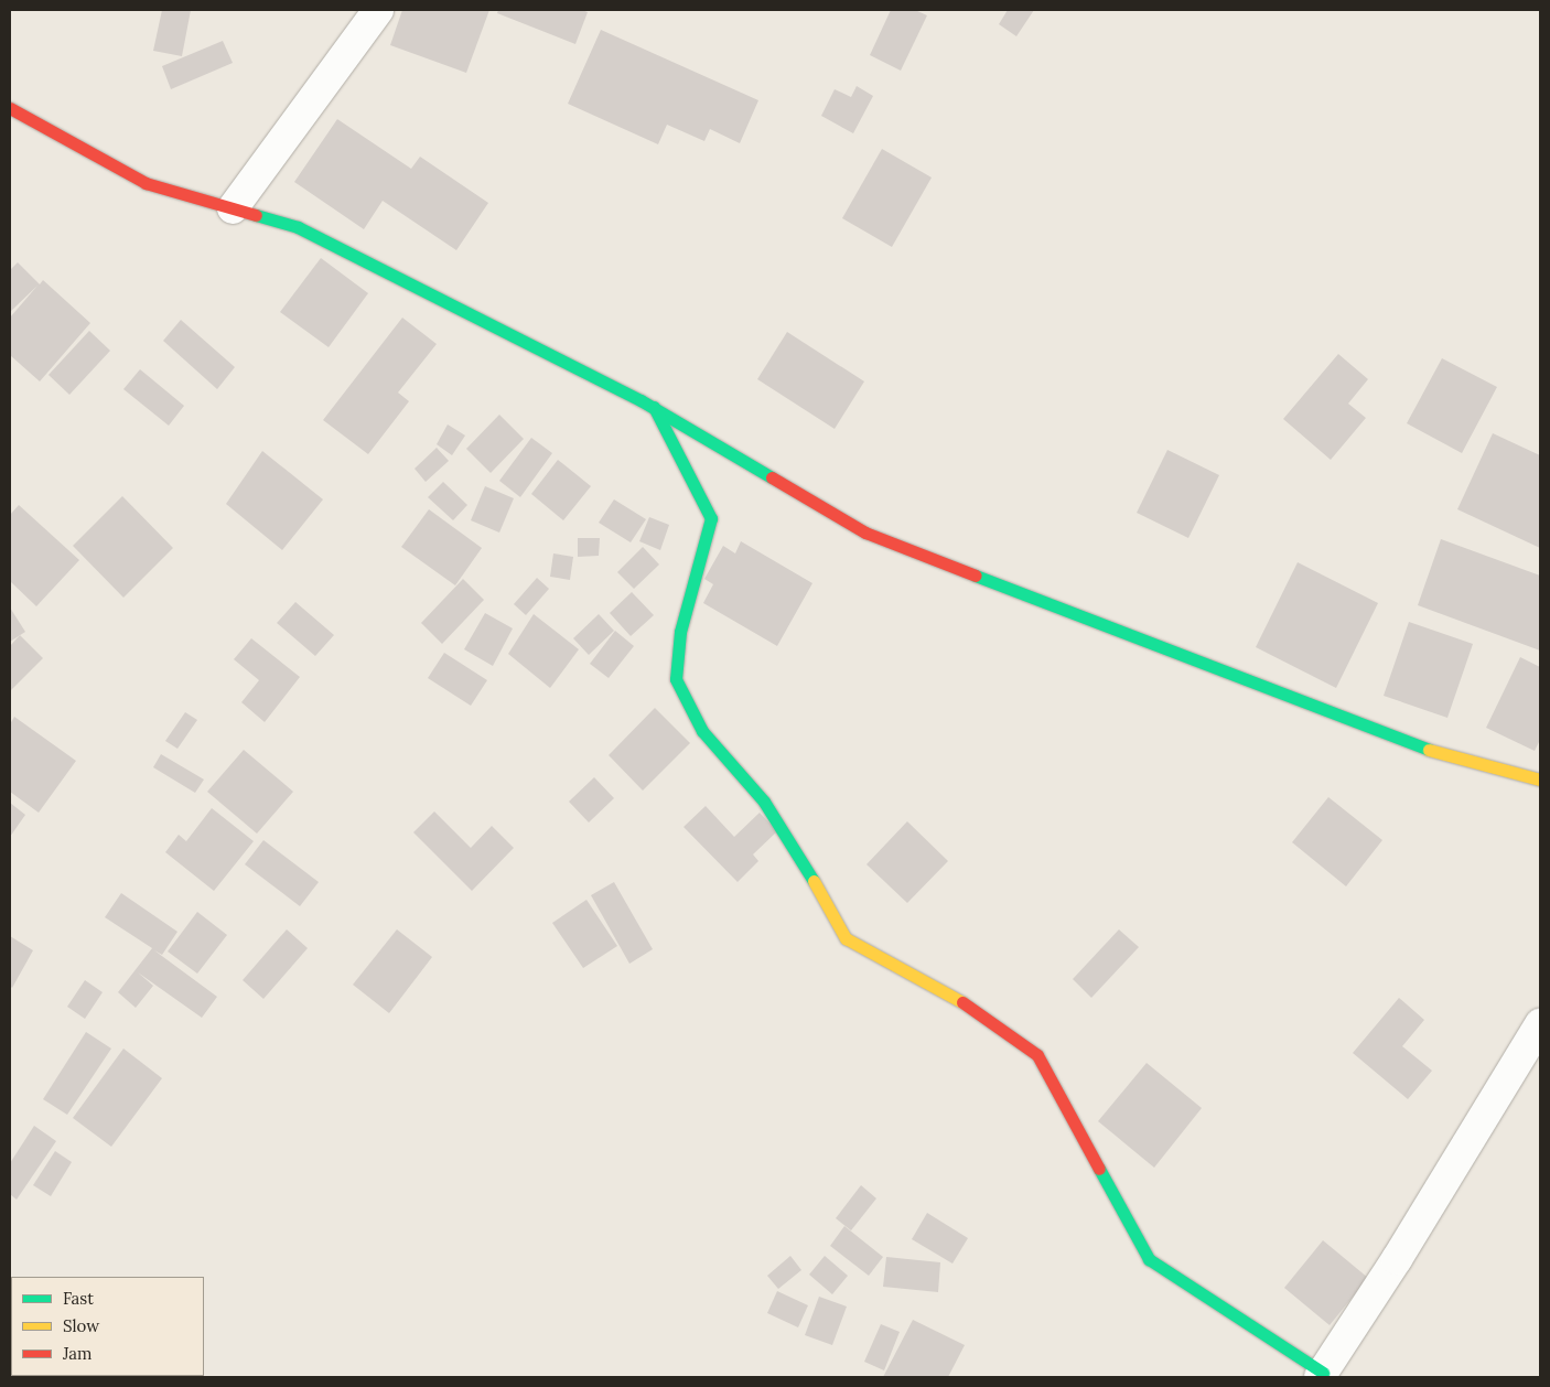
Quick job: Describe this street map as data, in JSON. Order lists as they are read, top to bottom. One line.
{"legend":["Fast","Slow","Jam"]}
